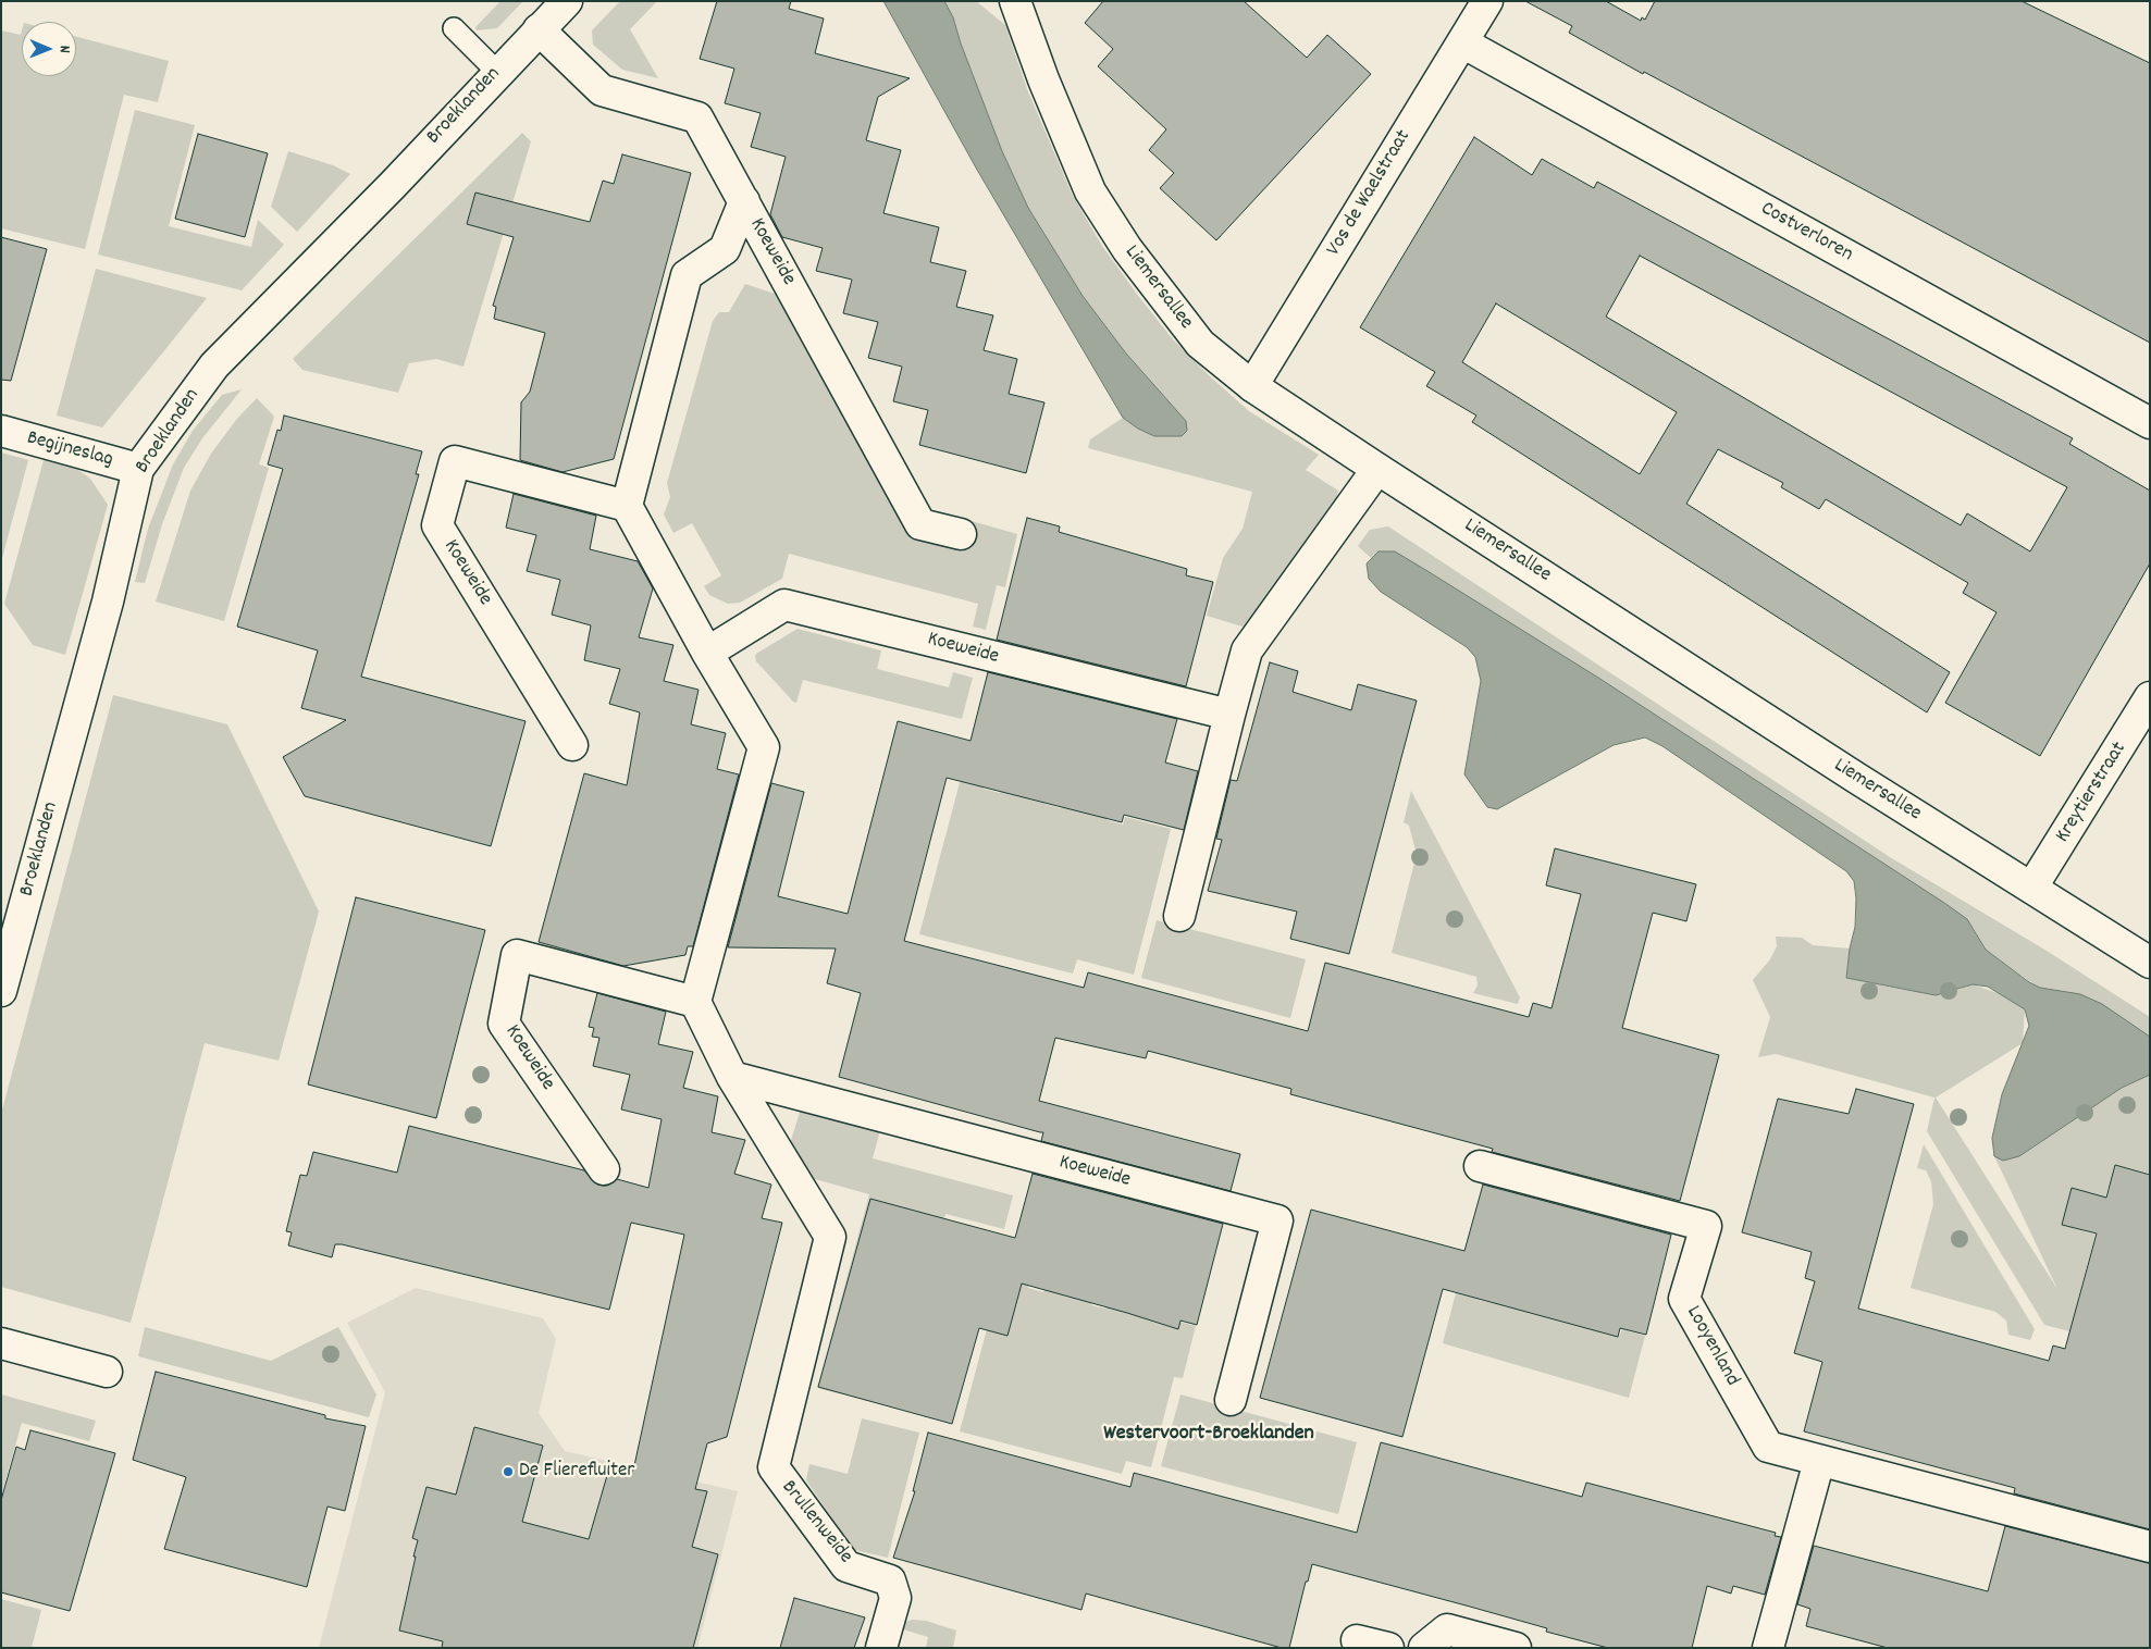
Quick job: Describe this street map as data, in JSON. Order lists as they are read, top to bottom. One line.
{"streets":{"street":["Broeklanden","Vos de Waelstraat","Costverloren","Koeweide","Liemersallee","Begijneslag","Kreytierstraat","Looyenland","Brullenweide"]},"crossings":[["Broeklanden","Koeweide"],["Broeklanden","Begijneslag"],["Vos de Waelstraat","Costverloren"],["Vos de Waelstraat","Liemersallee"],["Koeweide","Brullenweide"],["Liemersallee","Kreytierstraat"]],"districts":["Westervoort-Broeklanden"],"places":["De Flierefluiter"],"north":"right"}
